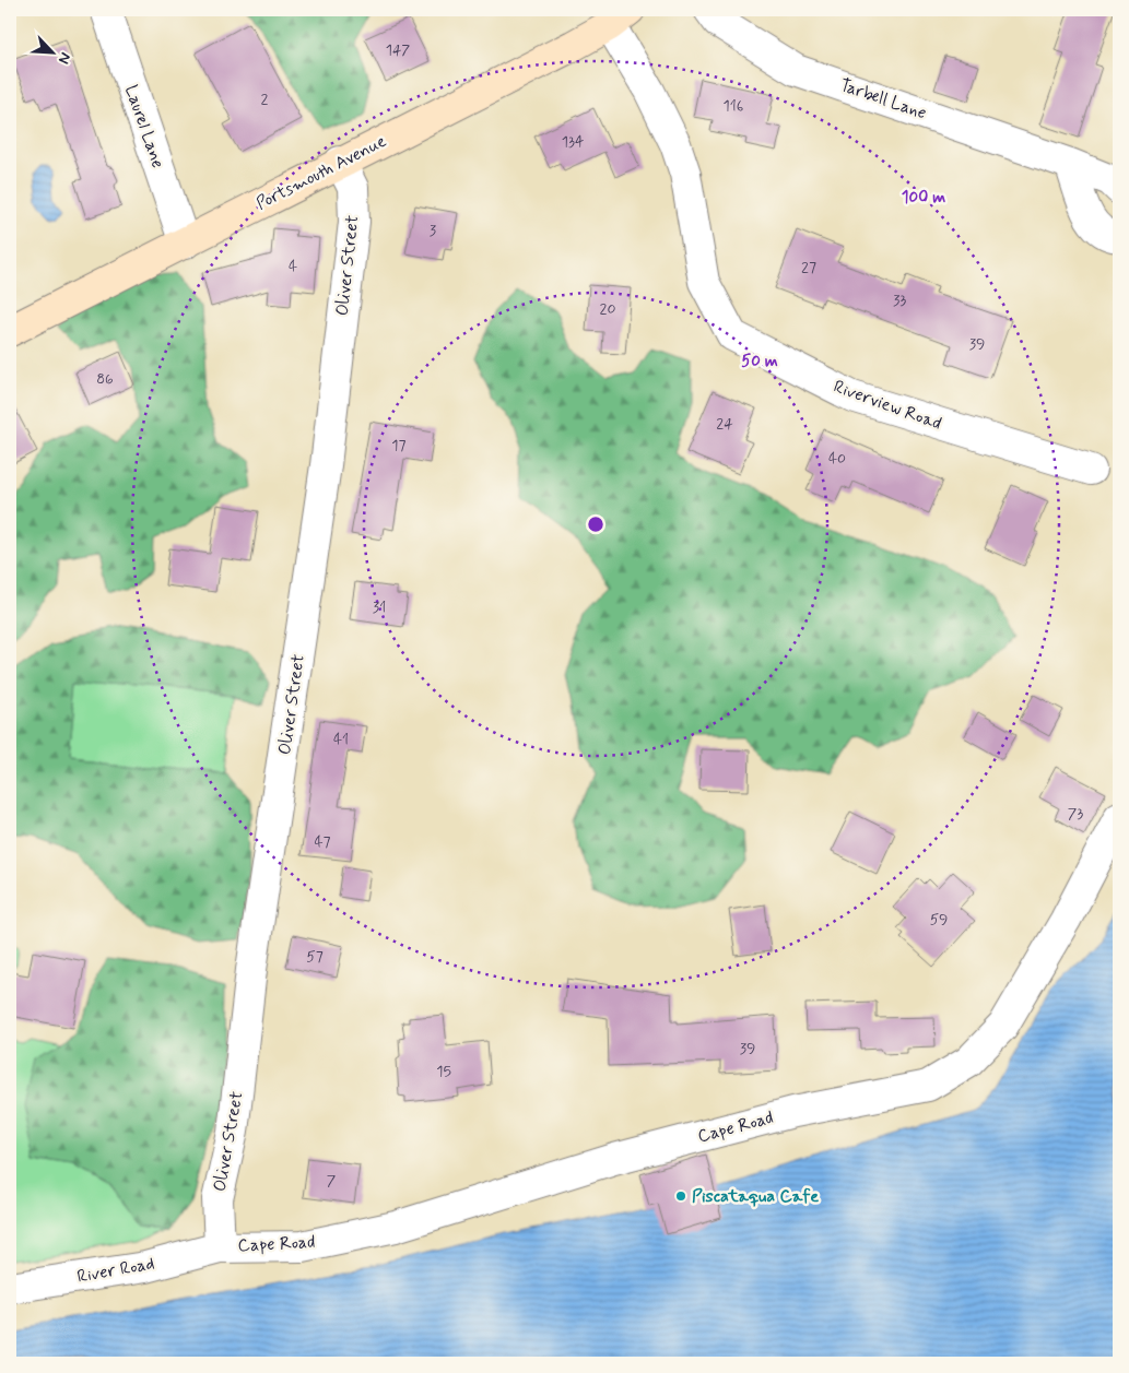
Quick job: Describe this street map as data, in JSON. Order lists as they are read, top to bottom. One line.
{"streets":{"main road":["Portsmouth Avenue"],"street":["Tarbell Lane","Laurel Lane","Oliver Street","Riverview Road","Cape Road","River Road"]},"crossings":[["Laurel Lane","Portsmouth Avenue"],["Portsmouth Avenue","Oliver Street"],["Portsmouth Avenue","Riverview Road"],["Oliver Street","Cape Road"],["Oliver Street","River Road"],["Cape Road","River Road"]],"places":["Piscataqua Cafe"],"house_numbers":["147","2","116","134","3","4","27","33","20","39","86","24","17","40","31","41","73","47","59","57","39","15","7"],"north":"bottom right","rings":["100 m","50 m"]}
